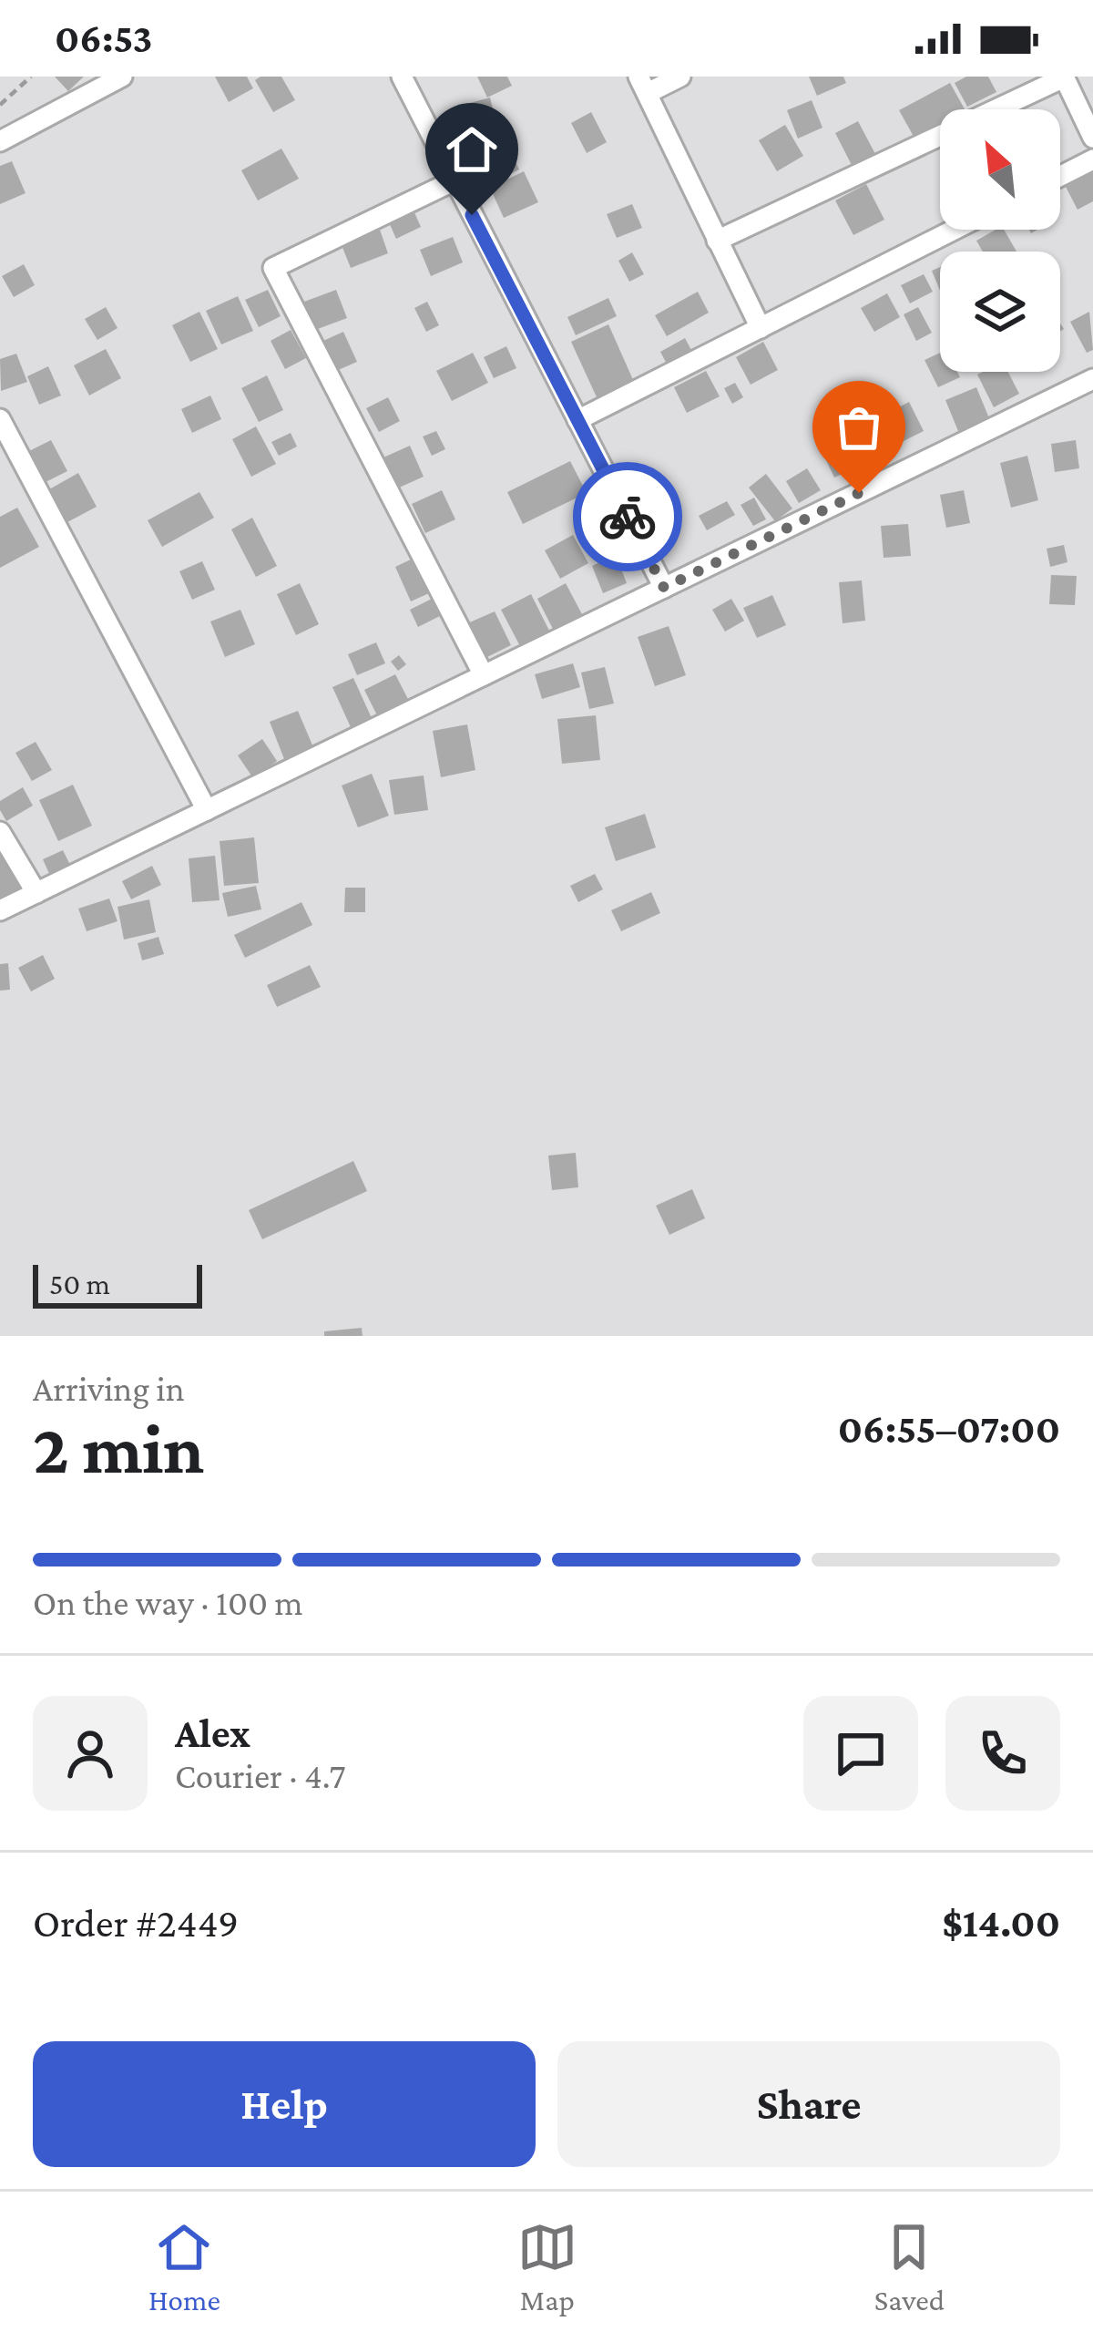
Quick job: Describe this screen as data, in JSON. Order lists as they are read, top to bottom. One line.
{"scale_bar":"50 m","north":"top left","page":{"status":"06:53","scale":"50 m","heading":["2 min","Arriving in","06:55–07:00"],"panel":["Alex","Courier · 4.7","Order #2449","$14.00"],"bar":"On the way · 100 m","buttons":["Help","Share"],"tabs":["Home","Map","Saved"]}}
